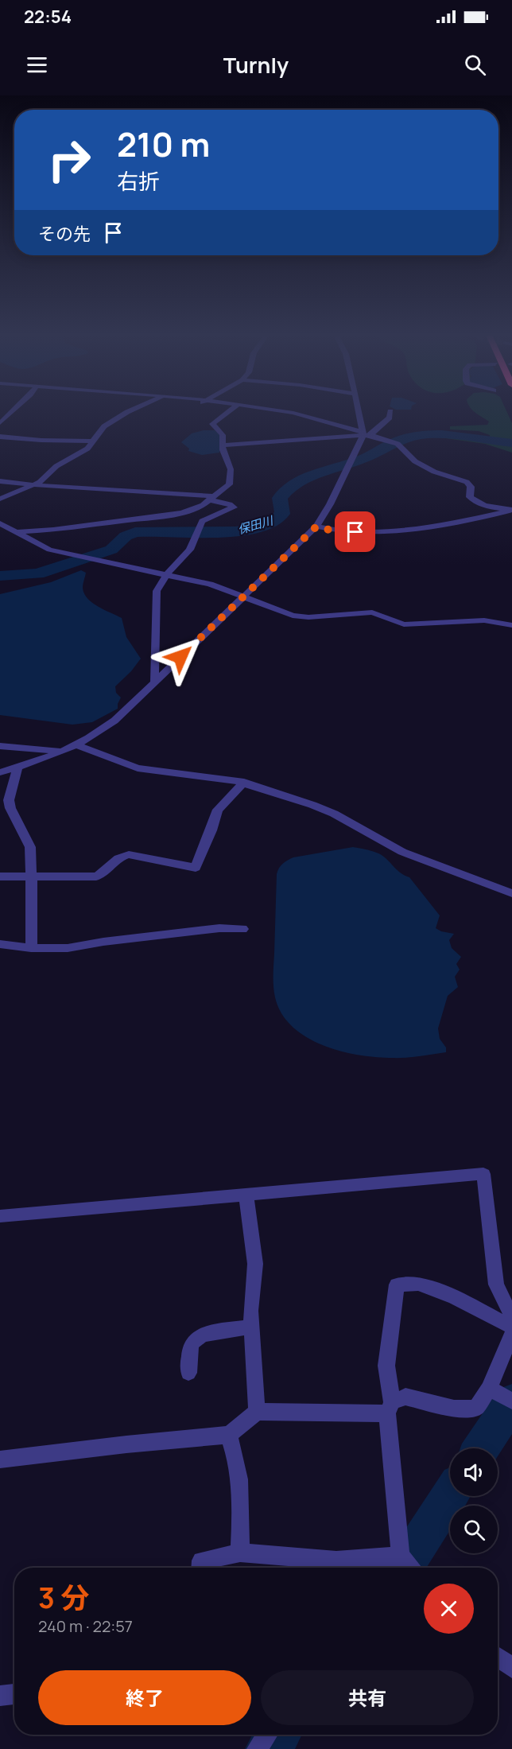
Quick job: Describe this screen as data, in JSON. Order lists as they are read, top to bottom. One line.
{"water":["保田川"],"page":{"status":"22:54","header":"Turnly","turn":["210 m","右折"],"then":"その先","heading":["3 分","240 m · 22:57"],"buttons":["終了","共有"]}}
